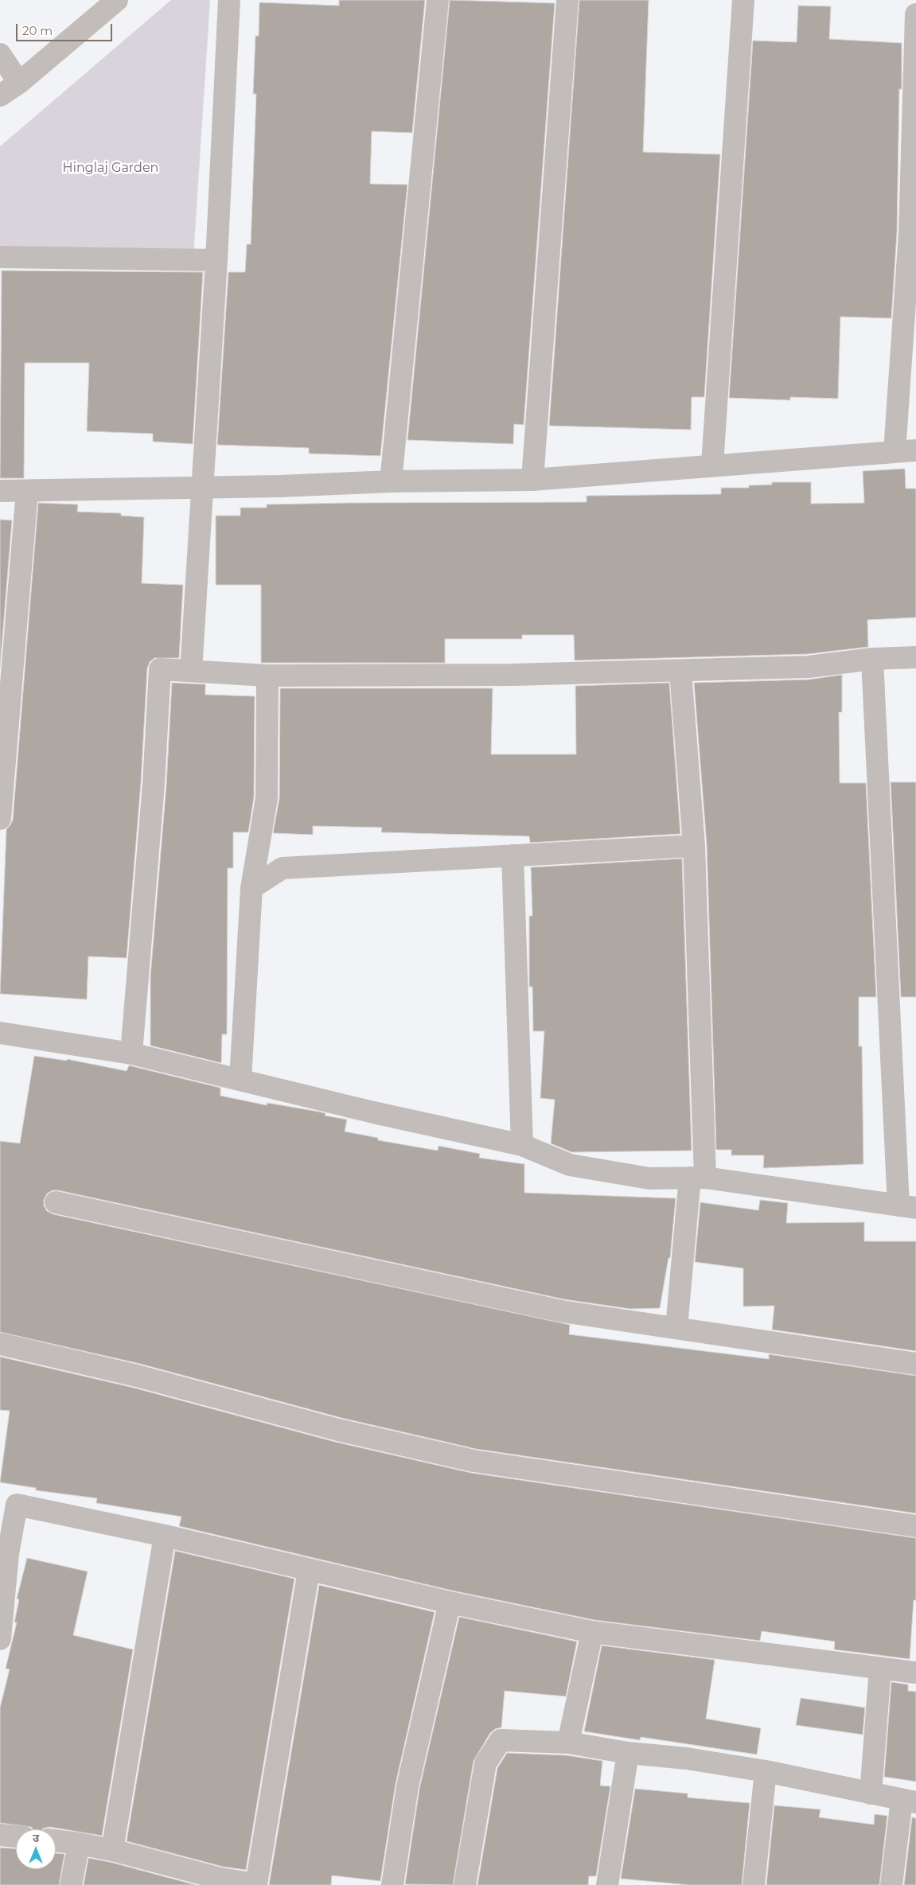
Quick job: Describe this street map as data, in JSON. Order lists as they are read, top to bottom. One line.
{"parks":["Hinglaj Garden"],"scale_bar":"20 m","north":"top"}
